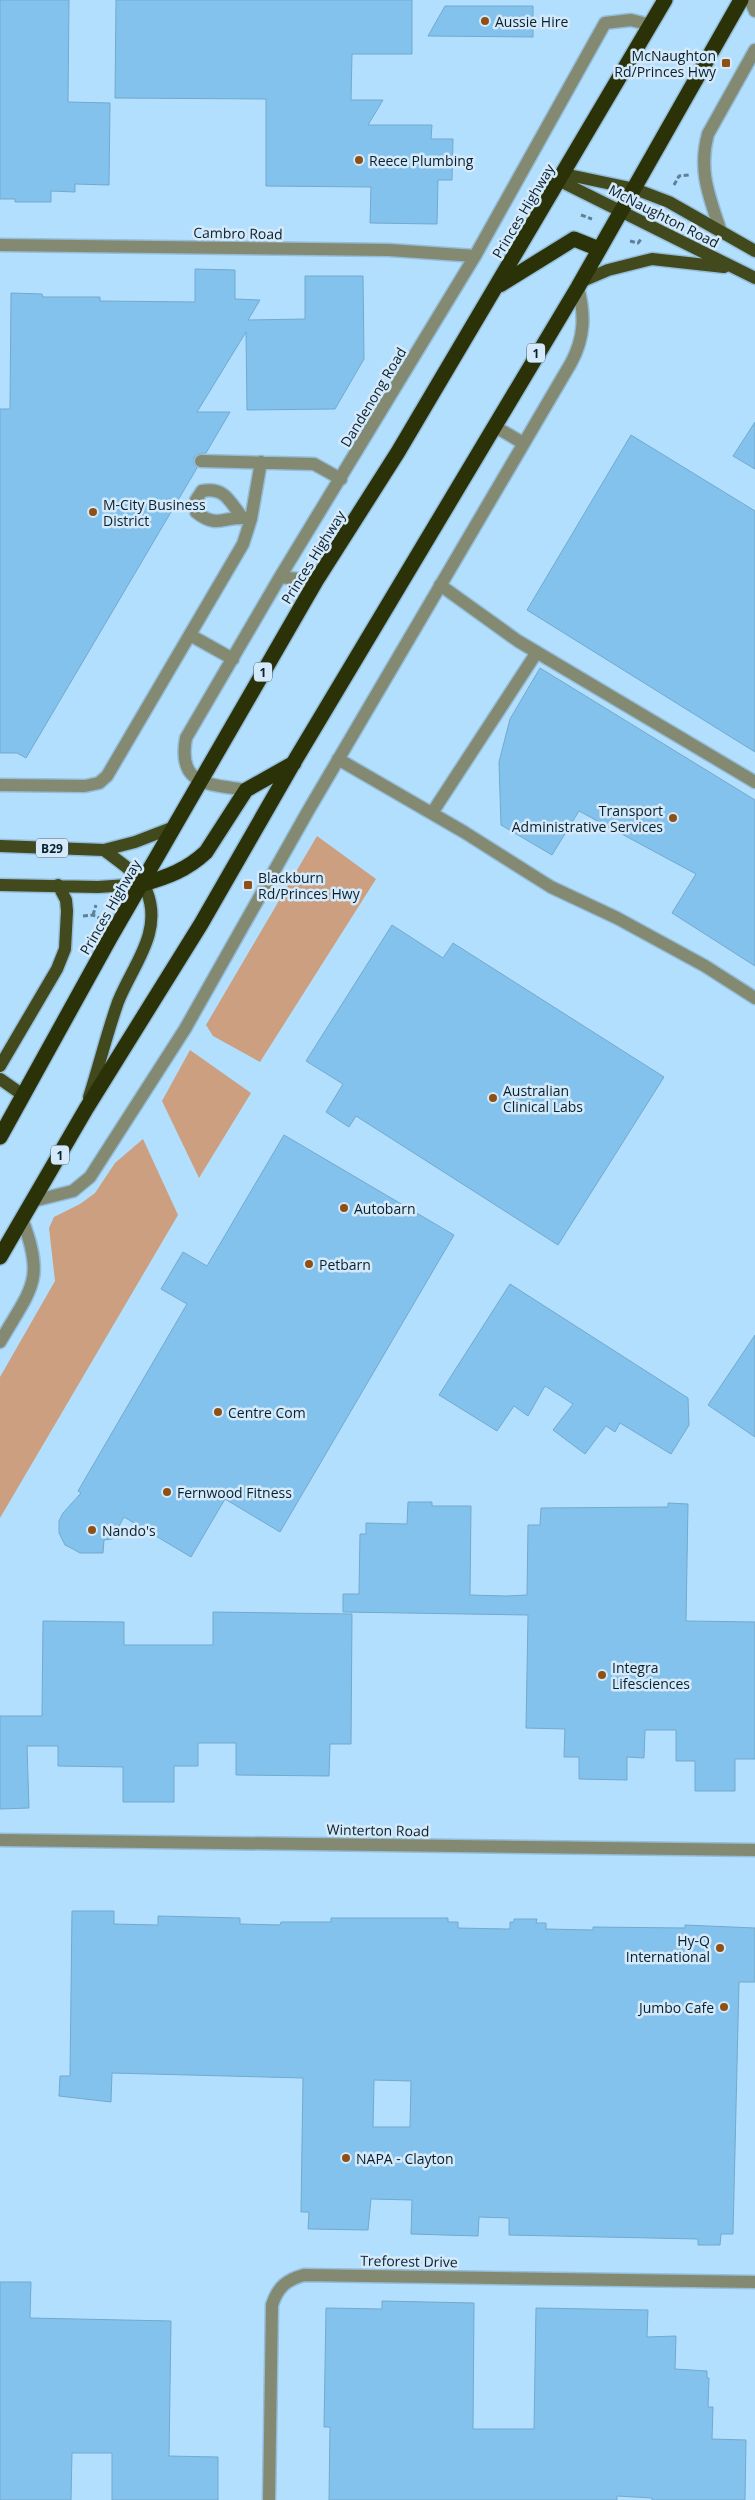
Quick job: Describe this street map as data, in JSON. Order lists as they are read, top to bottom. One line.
{"streets":{"highway":["Princes Highway","1"],"main road":["McNaughton Road","B29"],"street":["Cambro Road","Dandenong Road","Winterton Road","Treforest Drive"]},"crossings":[["Princes Highway","McNaughton Road"],["Princes Highway","Dandenong Road"],["Princes Highway","B29"],["McNaughton Road","1"],["Cambro Road","Dandenong Road"]],"places":{"other":["Aussie Hire","Reece Plumbing","M-City Business District","Transport Administrative Services","Australian Clinical Labs","Autobarn","Petbarn","Centre Com","Fernwood Fitness","Nando's","Integra Lifesciences","Hy-Q International","Jumbo Cafe","NAPA - Clayton"],"transit":["McNaughton Rd/Princes Hwy","Blackburn Rd/Princes Hwy"]}}
